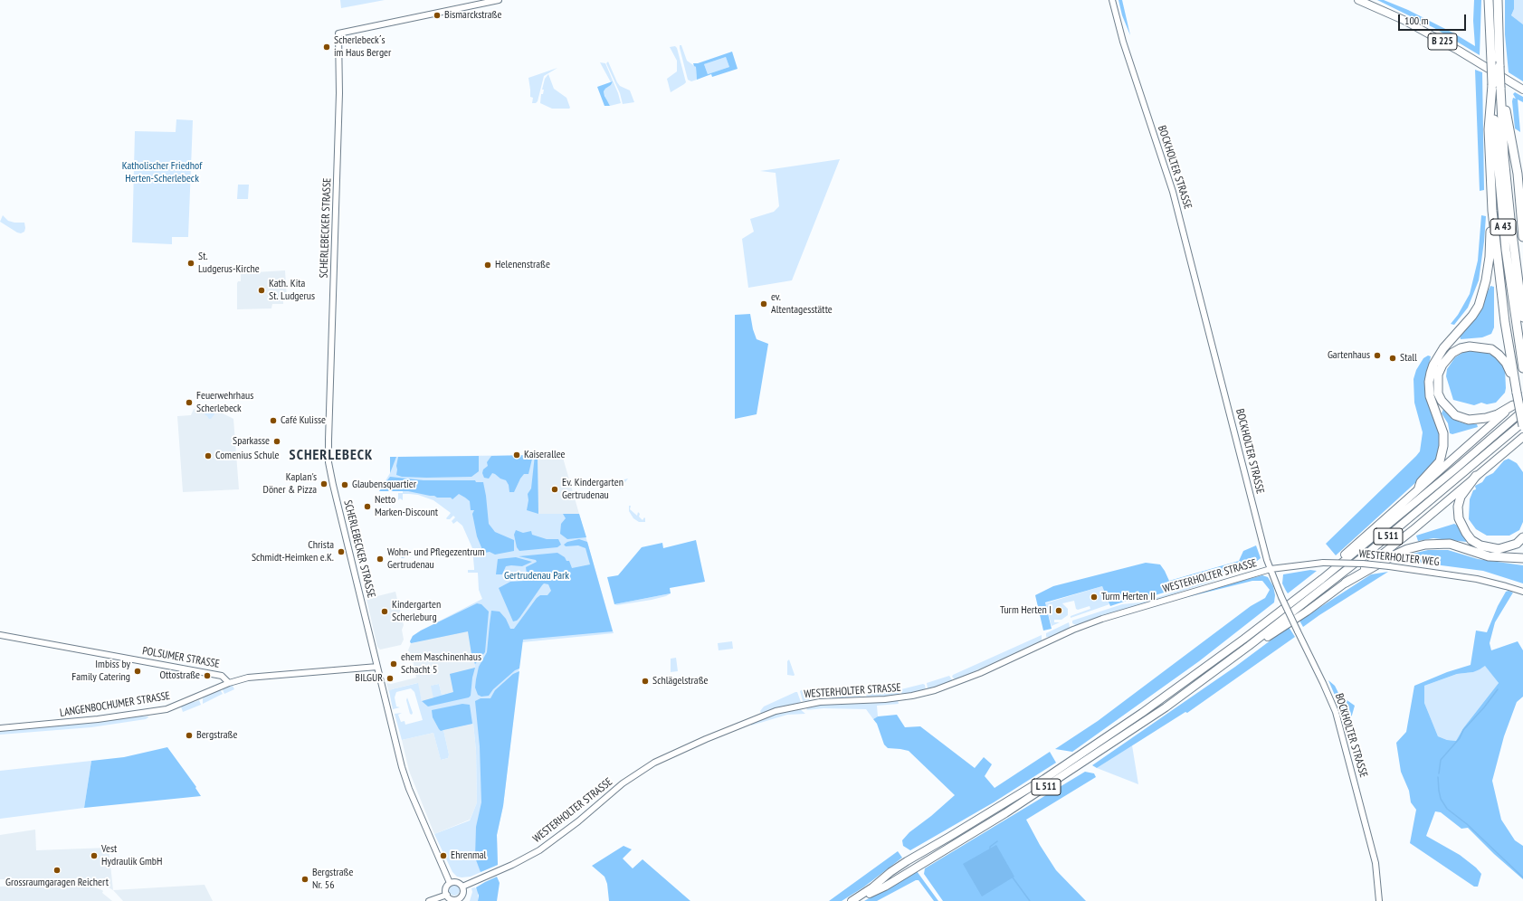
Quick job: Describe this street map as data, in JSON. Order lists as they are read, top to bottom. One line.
{"streets":{"highway":["A 43"],"main road":["B 225","L 511"],"street":["BOCKHOLTER STRASSE","SCHERLEBECKER STRASSE","WESTERHOLTER WEG","WESTERHOLTER STRASSE","POLSUMER STRASSE","LANGENBOCHUMER STRASSE"]},"crossings":[["BOCKHOLTER STRASSE","WESTERHOLTER WEG"],["BOCKHOLTER STRASSE","WESTERHOLTER STRASSE"],["SCHERLEBECKER STRASSE","WESTERHOLTER STRASSE"],["SCHERLEBECKER STRASSE","POLSUMER STRASSE"],["WESTERHOLTER WEG","WESTERHOLTER STRASSE"],["POLSUMER STRASSE","LANGENBOCHUMER STRASSE"]],"districts":["SCHERLEBECK"],"parks":["Katholischer Friedhof Herten-Scherlebeck","Gertrudenau Park"],"places":["Bismarckstraße","Scherlebeck´s im Haus Berger","St. Ludgerus-Kirche","Helenenstraße","Kath. Kita St. Ludgerus","ev. Altentagesstätte","Gartenhaus","Stall","Feuerwehrhaus Scherlebeck","Café Kulisse","Sparkasse","Kaiserallee","Comenius Schule","Kaplan's Döner & Pizza","Glaubensquartier","Ev. Kindergarten Gertrudenau","Netto Marken-Discount","Christa Schmidt-Heimken e.K.","Wohn- und Pflegezentrum Gertrudenau","Turm Herten II","Turm Herten I","Kindergarten Scherleburg","ehem Maschinenhaus Schacht 5","Imbiss by Family Catering","Ottostraße","BILGUR","Schlägelstraße","Bergstraße","Vest Hydraulik GmbH","Ehrenmal","Grossraumgaragen Reichert","Bergstraße Nr. 56"],"scale_bar":"100 m"}
